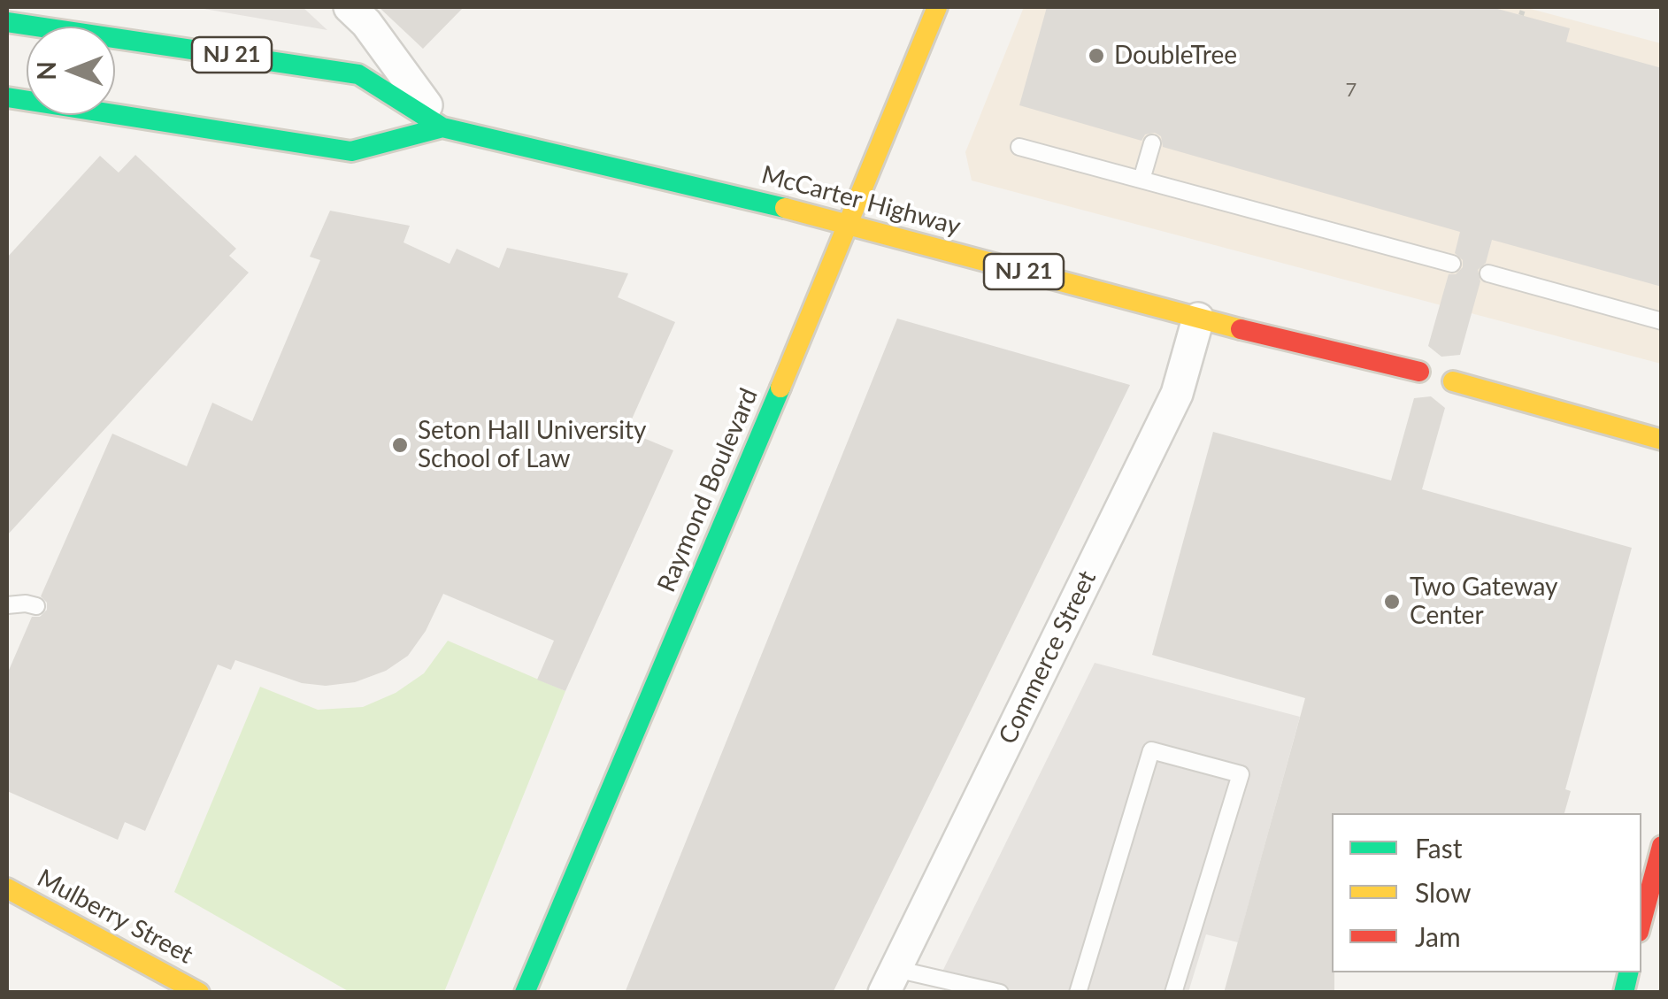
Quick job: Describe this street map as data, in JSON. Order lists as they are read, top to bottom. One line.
{"streets":{"main road":["NJ 21","McCarter Highway","Raymond Boulevard","Mulberry Street"],"street":["Commerce Street"]},"crossings":[["McCarter Highway","Raymond Boulevard"],["McCarter Highway","Commerce Street"]],"places":["DoubleTree","Seton Hall University School of Law","Two Gateway Center"],"house_numbers":["7"],"legend":["Fast","Slow","Jam"],"north":"left"}
